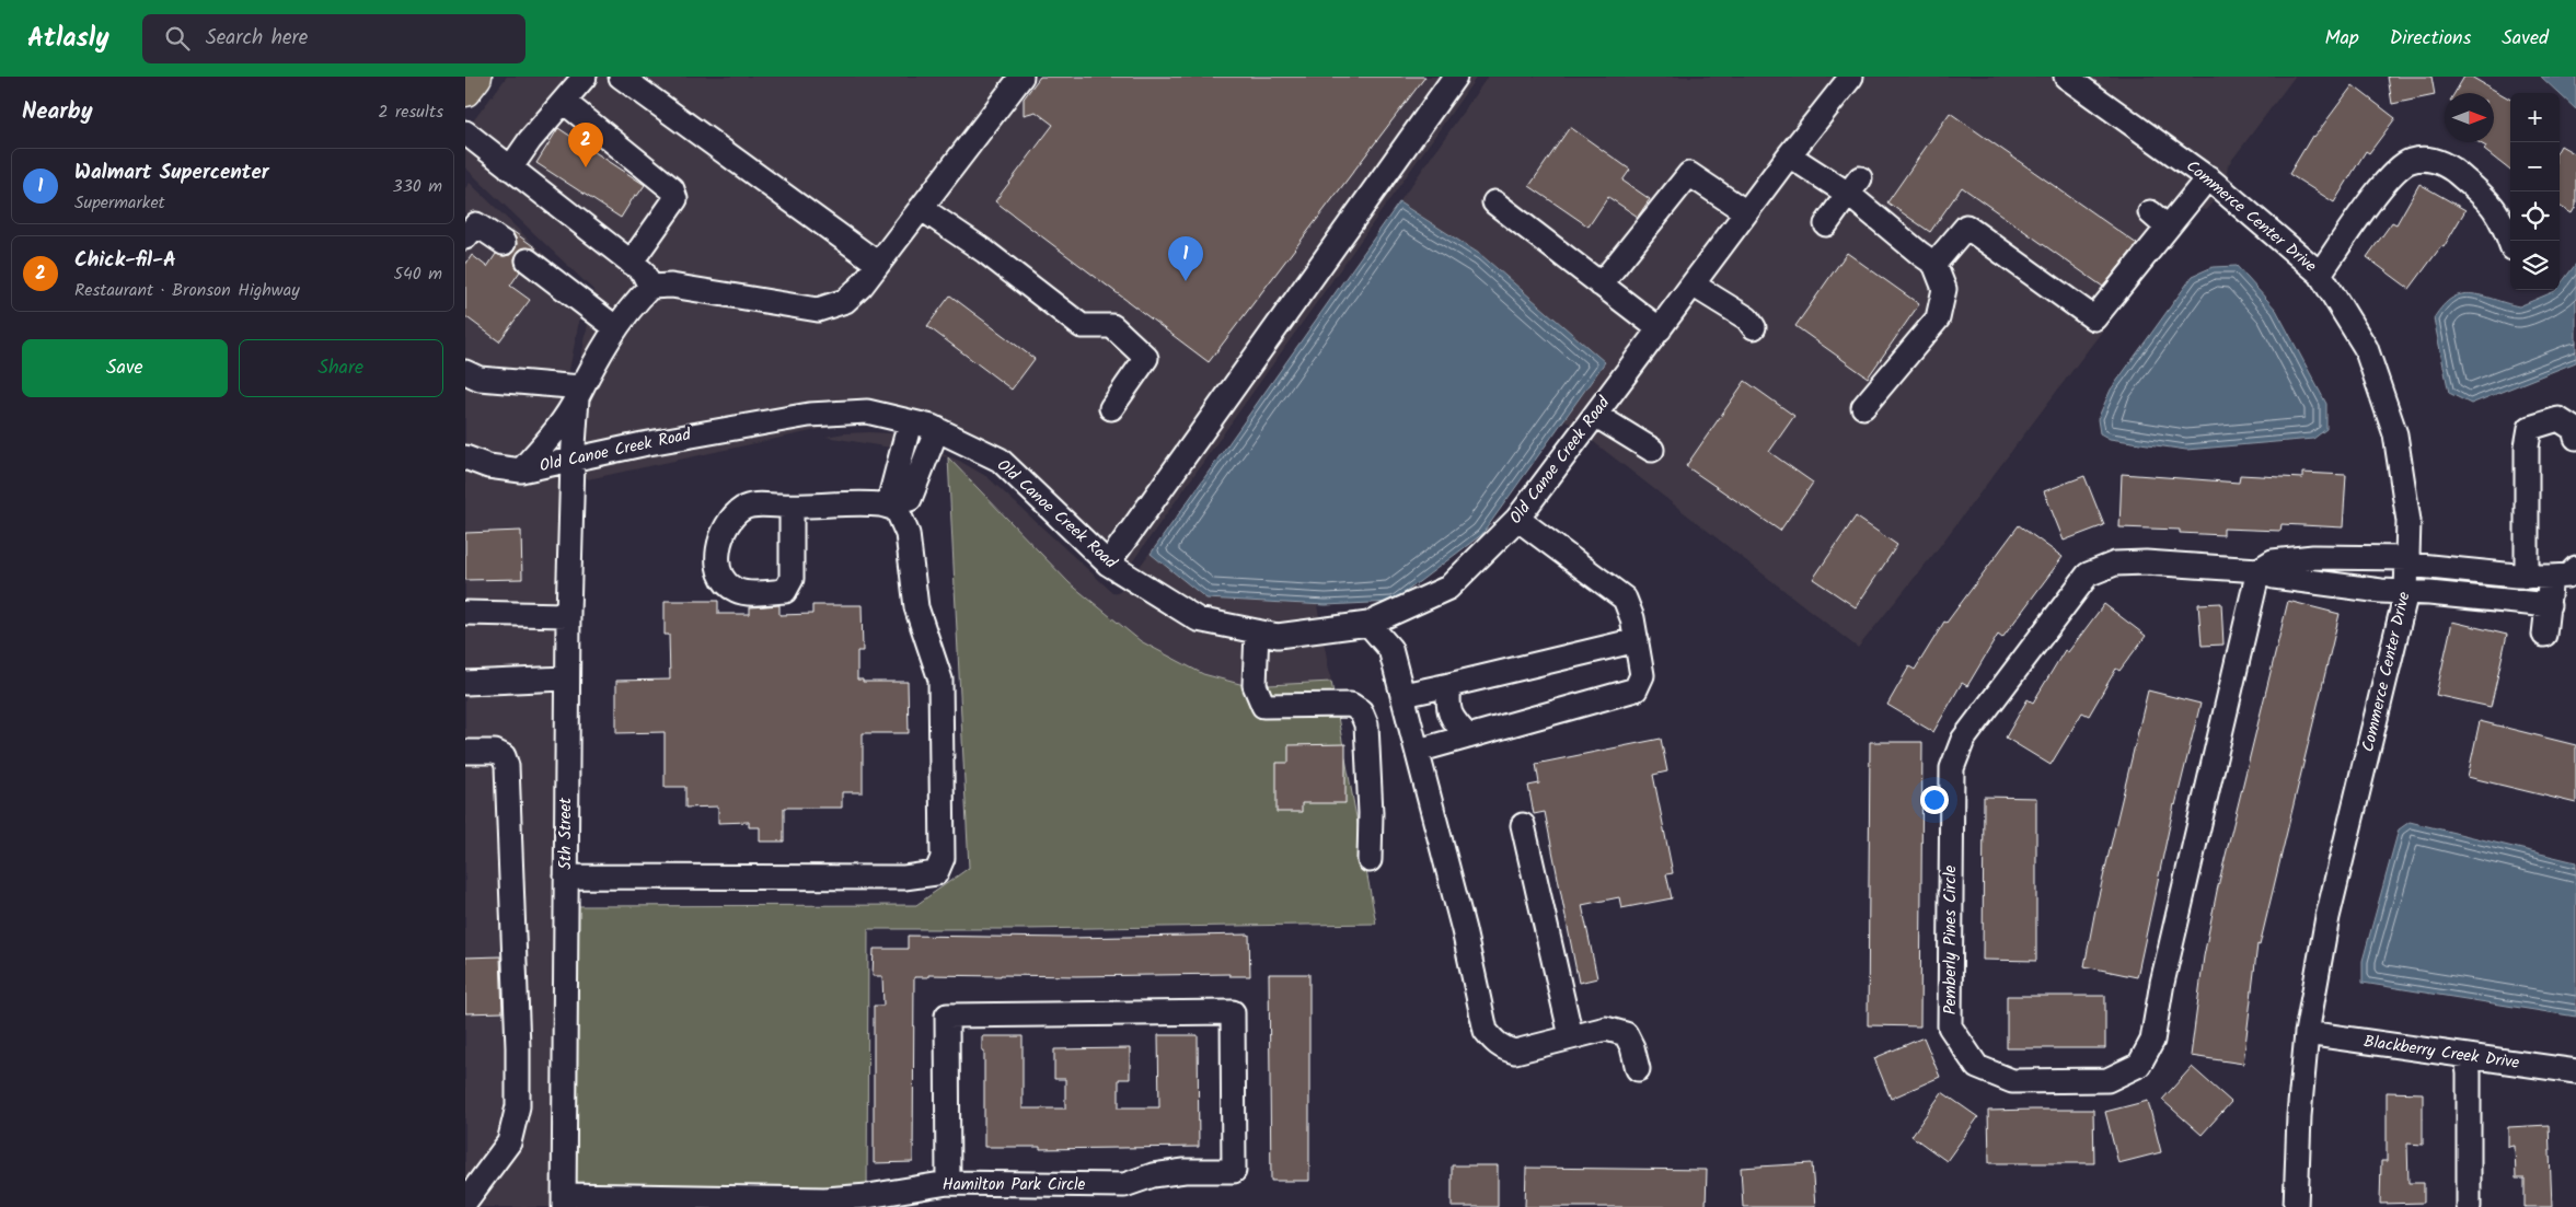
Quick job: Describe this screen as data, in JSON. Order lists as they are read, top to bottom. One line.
{"streets":{"street":["Commerce Center Drive","Old Canoe Creek Road","5th Street","Pemberly Pines Circle","Blackberry Creek Drive","Hamilton Park Circle"]},"crossings":[["Commerce Center Drive","Pemberly Pines Circle"],["Commerce Center Drive","Blackberry Creek Drive"],["Old Canoe Creek Road","5th Street"],["5th Street","Hamilton Park Circle"]],"north":"right","page":{"header":"Atlasly","search":"Search here","nav":["Map","Directions","Saved"],"heading":["Nearby","2 results"],"map_buttons":["+","−"],"pins":["2","1"],"list":[{"mark":"1","name":"Walmart Supercenter","note":"Supermarket","value":"330 m"},{"mark":"2","name":"Chick-fil-A","note":"Restaurant · Bronson Highway","value":"540 m"}],"buttons":["Save","Share"]}}
